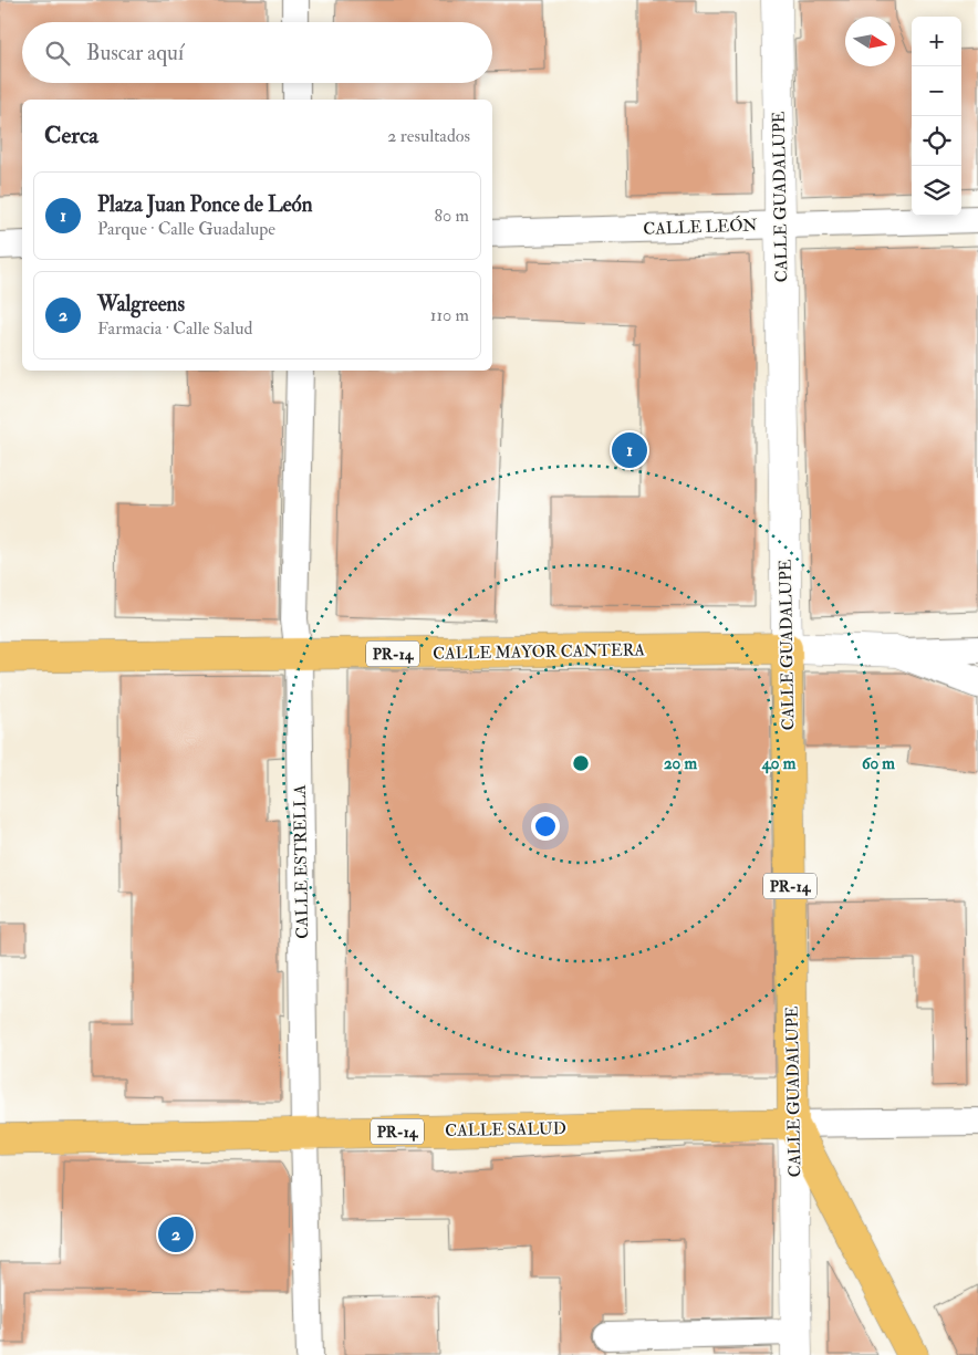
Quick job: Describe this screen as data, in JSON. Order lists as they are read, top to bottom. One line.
{"streets":{"main road":["CALLE GUADALUPE","CALLE MAYOR CANTERA","PR-14","CALLE SALUD"],"street":["CALLE LEÓN","CALLE ESTRELLA"]},"crossings":[["CALLE GUADALUPE","CALLE LEÓN"],["CALLE GUADALUPE","CALLE MAYOR CANTERA"],["CALLE GUADALUPE","PR-14"],["CALLE GUADALUPE","CALLE SALUD"],["CALLE MAYOR CANTERA","CALLE ESTRELLA"],["PR-14","CALLE SALUD"],["CALLE ESTRELLA","CALLE SALUD"]],"north":"right","page":{"map_buttons":["+","−"],"search":"Buscar aquí","heading":["Cerca","2 resultados"],"list":[{"mark":"1","name":"Plaza Juan Ponce de León","note":"Parque · Calle Guadalupe","value":"80 m"},{"mark":"2","name":"Walgreens","note":"Farmacia · Calle Salud","value":"110 m"}],"pins":["1","2"]},"rings":["20 m","40 m","60 m"]}
